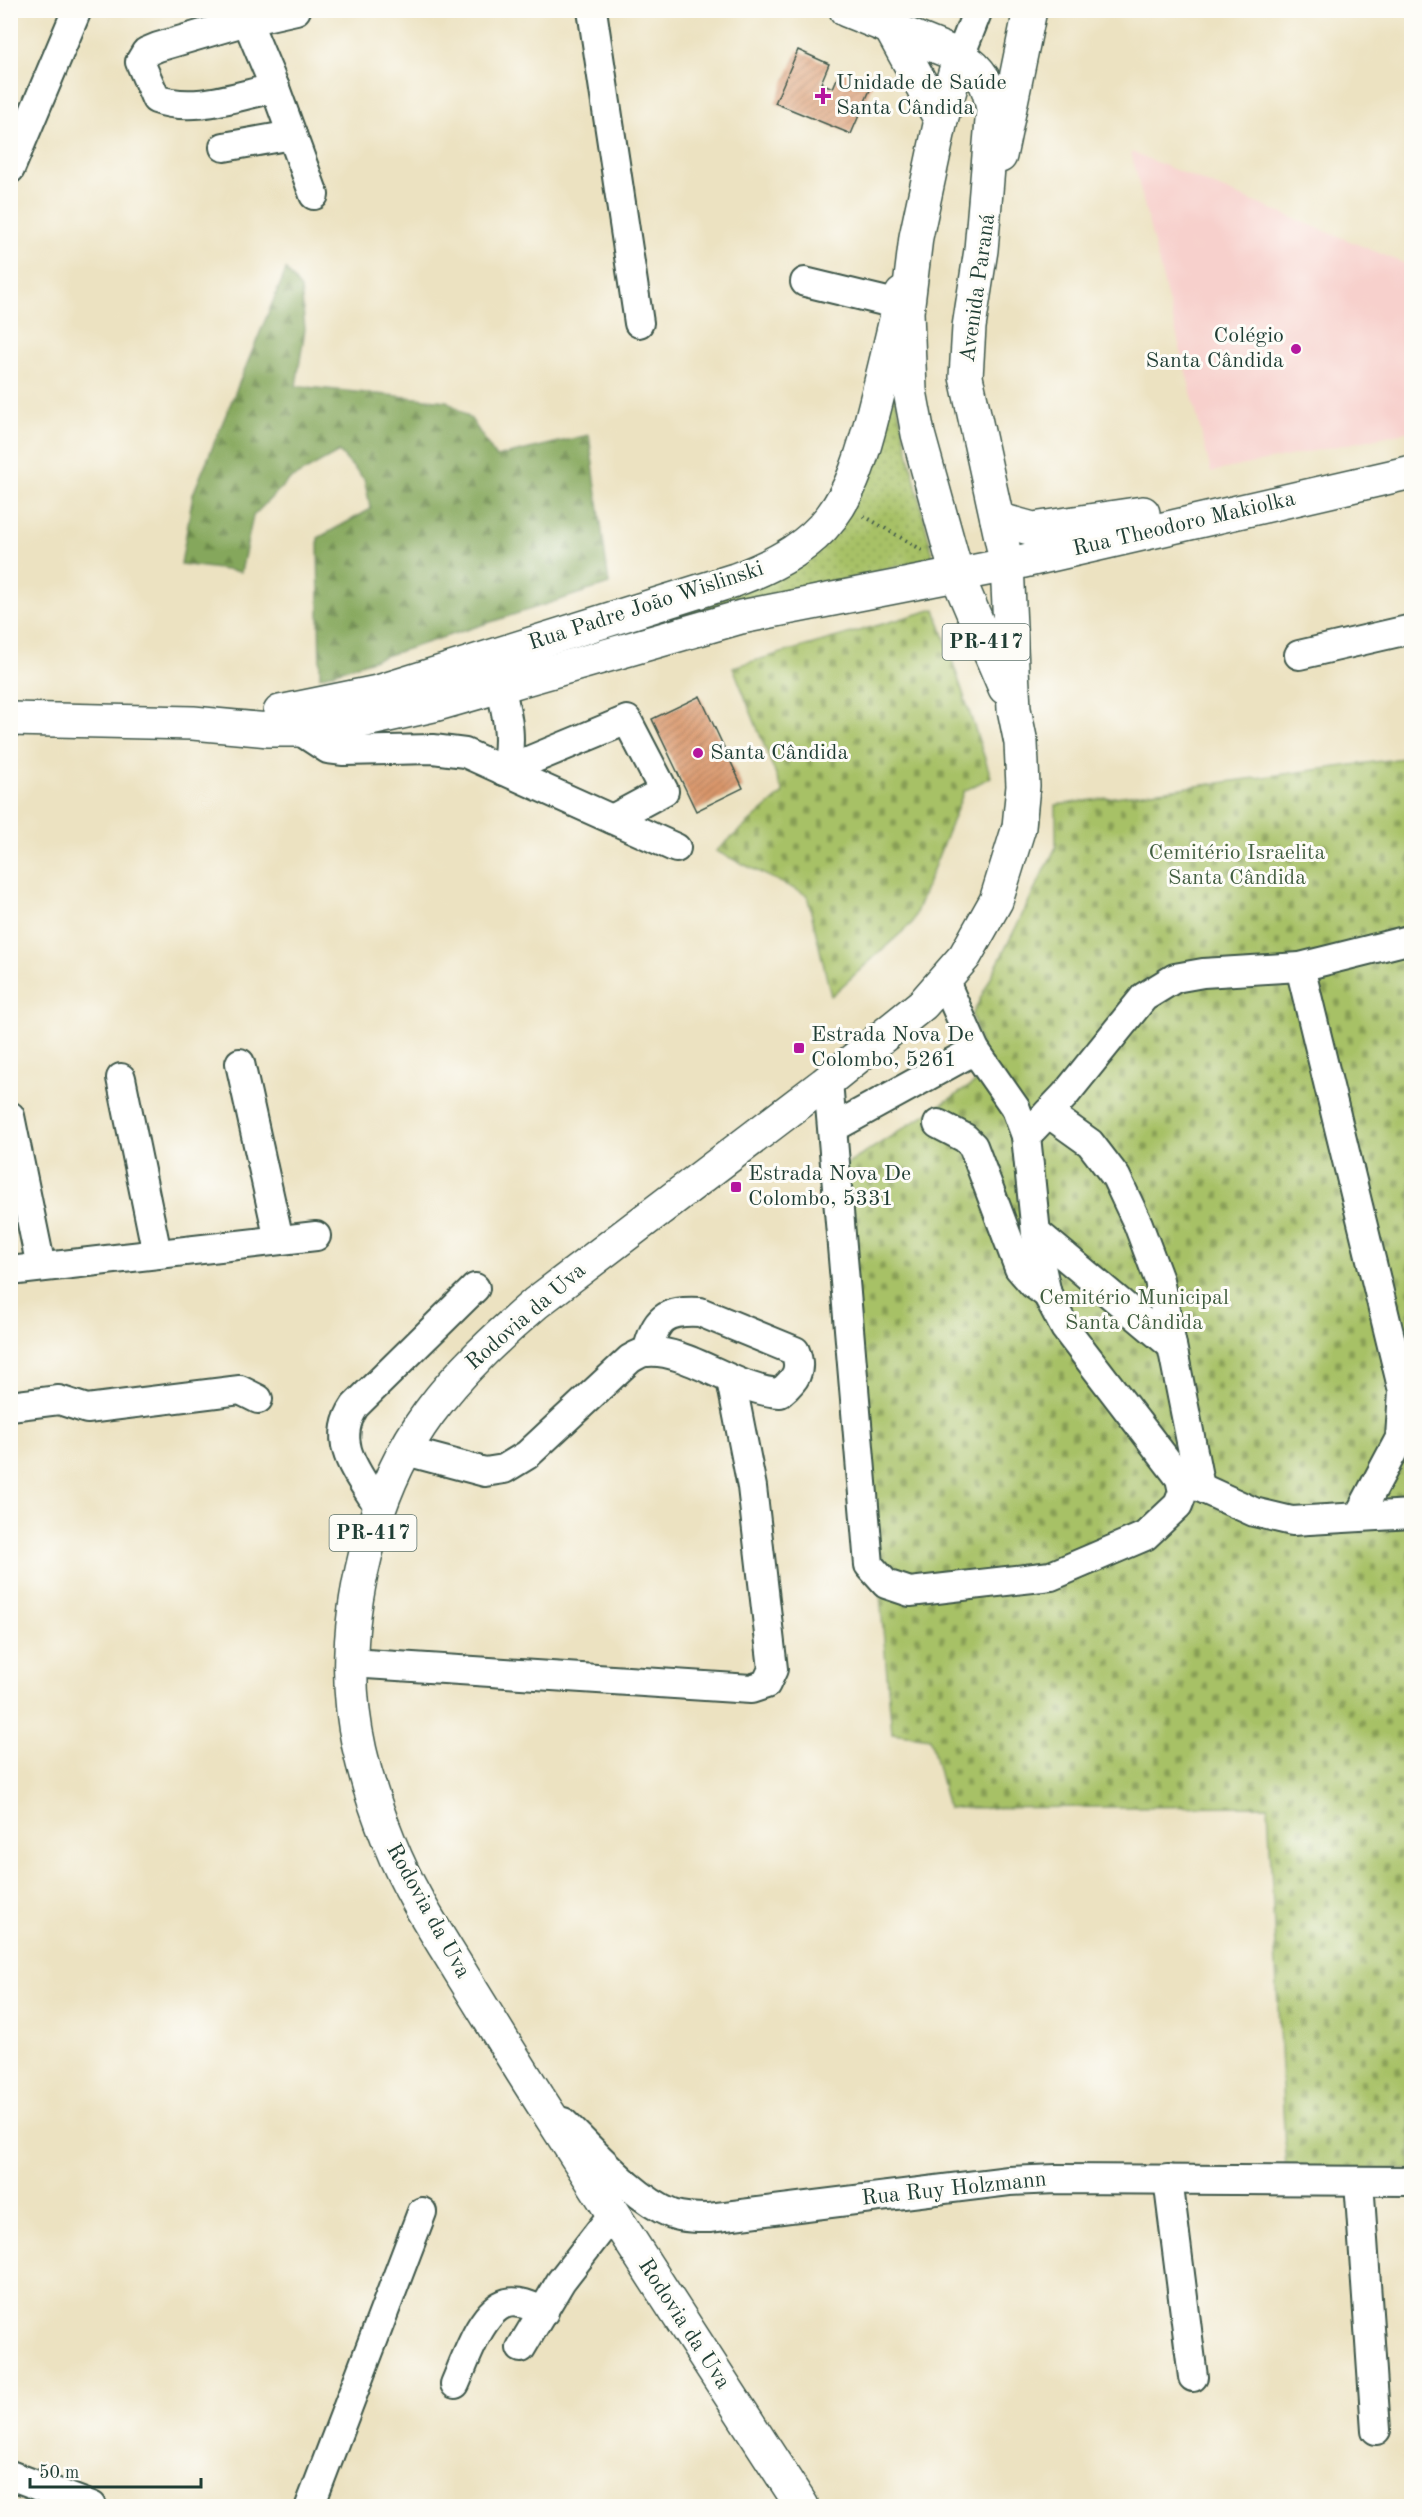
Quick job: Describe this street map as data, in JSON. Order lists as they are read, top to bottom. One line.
{"streets":{"main road":["Avenida Paraná","Rua Theodoro Makiolka","Rua Padre João Wislinski","PR-417","Rodovia da Uva"],"street":["Rua Ruy Holzmann"]},"crossings":[["Avenida Paraná","Rua Theodoro Makiolka"],["Avenida Paraná","Rodovia da Uva"],["Rua Theodoro Makiolka","Rua Padre João Wislinski"],["Rua Theodoro Makiolka","Rodovia da Uva"],["Rua Padre João Wislinski","Rodovia da Uva"],["Rodovia da Uva","Rua Ruy Holzmann"]],"parks":["Cemitério Israelita Santa Cândida","Cemitério Municipal Santa Cândida"],"places":{"health":["Unidade de Saúde Santa Cândida"],"other":["Colégio Santa Cândida","Santa Cândida"],"transit":["Estrada Nova De Colombo, 5261","Estrada Nova De Colombo, 5331"]},"scale_bar":"50 m"}
